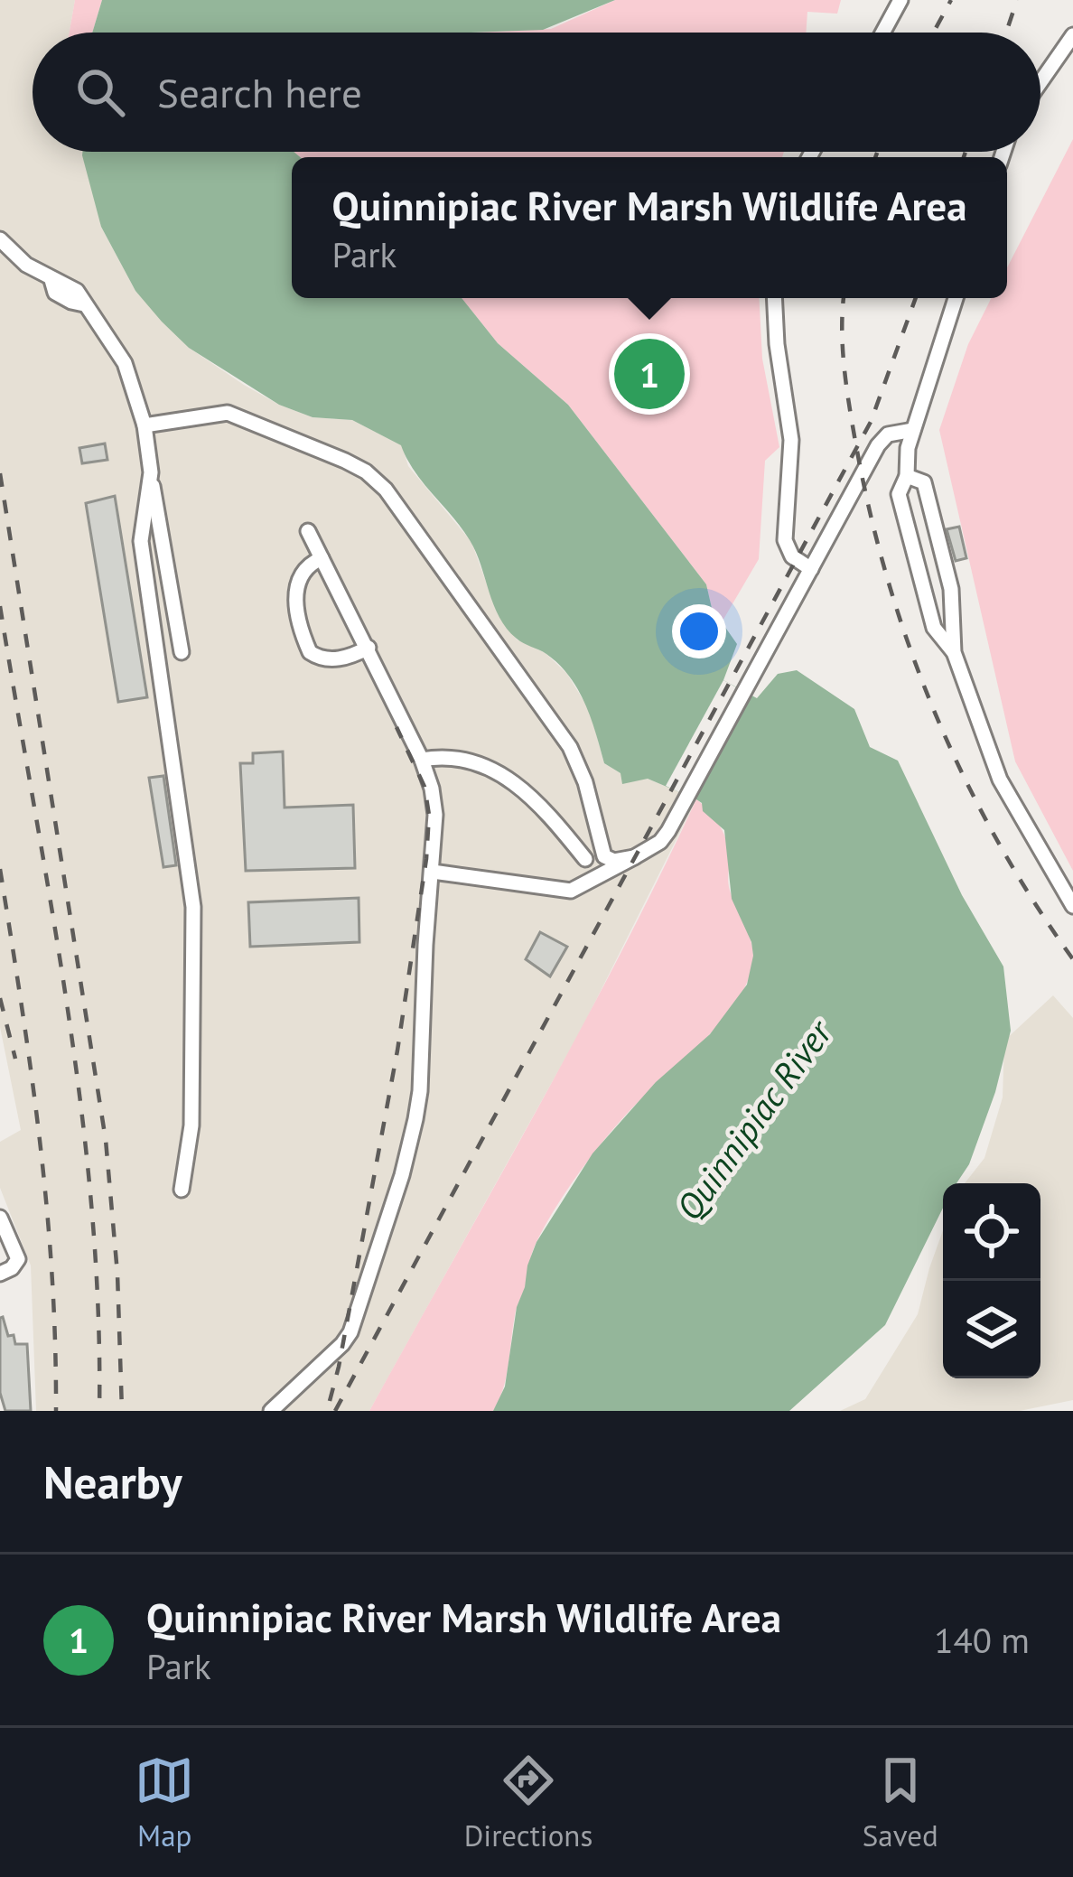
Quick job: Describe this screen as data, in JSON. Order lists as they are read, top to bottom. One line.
{"water":["Quinnipiac River"],"page":{"search":"Search here","popup":["Quinnipiac River Marsh Wildlife Area","Park"],"pins":"1","heading":"Nearby","list":[{"mark":"1","name":"Quinnipiac River Marsh Wildlife Area","note":"Park","value":"140 m"}],"nav":["Map","Directions","Saved"]}}
